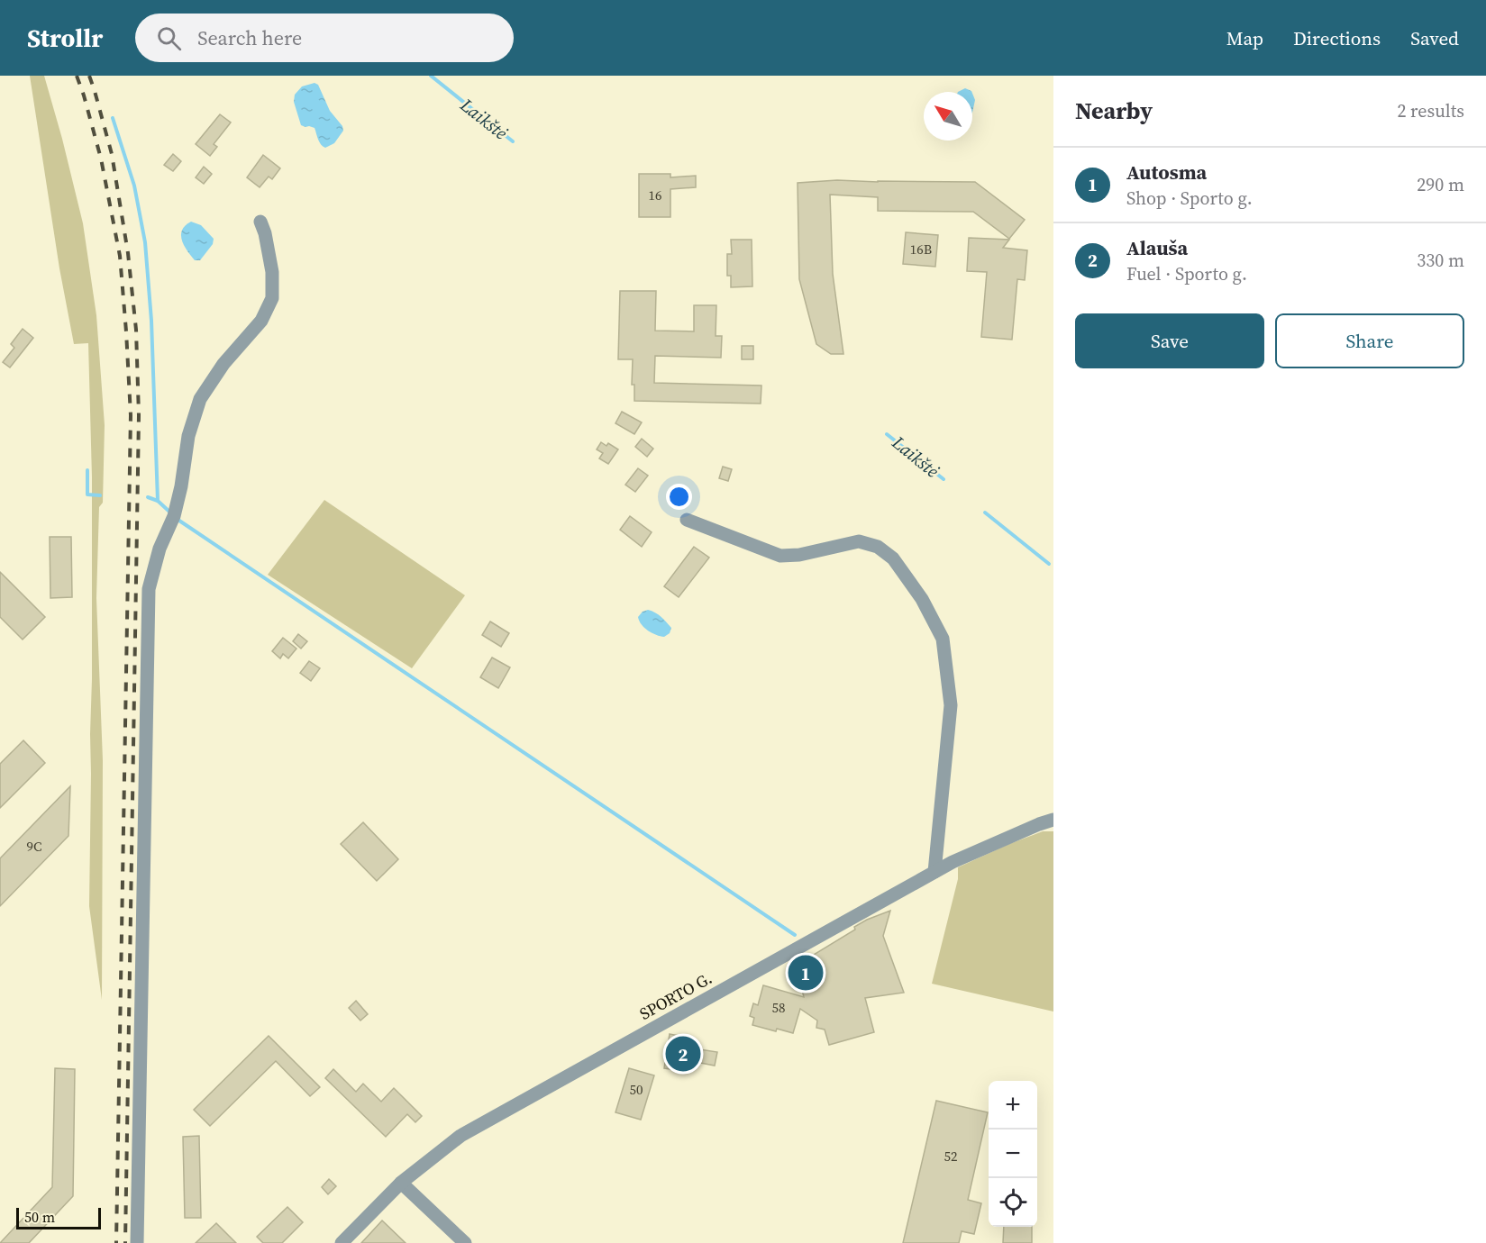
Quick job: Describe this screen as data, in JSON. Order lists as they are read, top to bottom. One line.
{"streets":{"street":["SPORTO G."]},"water":["Laikštė"],"house_numbers":["16","16B","9C","58","50","52"],"scale_bar":"50 m","north":"top left","page":{"header":"Strollr","search":"Search here","nav":["Map","Directions","Saved"],"heading":["Nearby","2 results"],"list":[{"mark":"1","name":"Autosma","note":"Shop · Sporto g.","value":"290 m"},{"mark":"2","name":"Alauša","note":"Fuel · Sporto g.","value":"330 m"}],"buttons":["Save","Share"],"pins":["1","2"],"map_buttons":["+","−"],"scale":"50 m"}}
